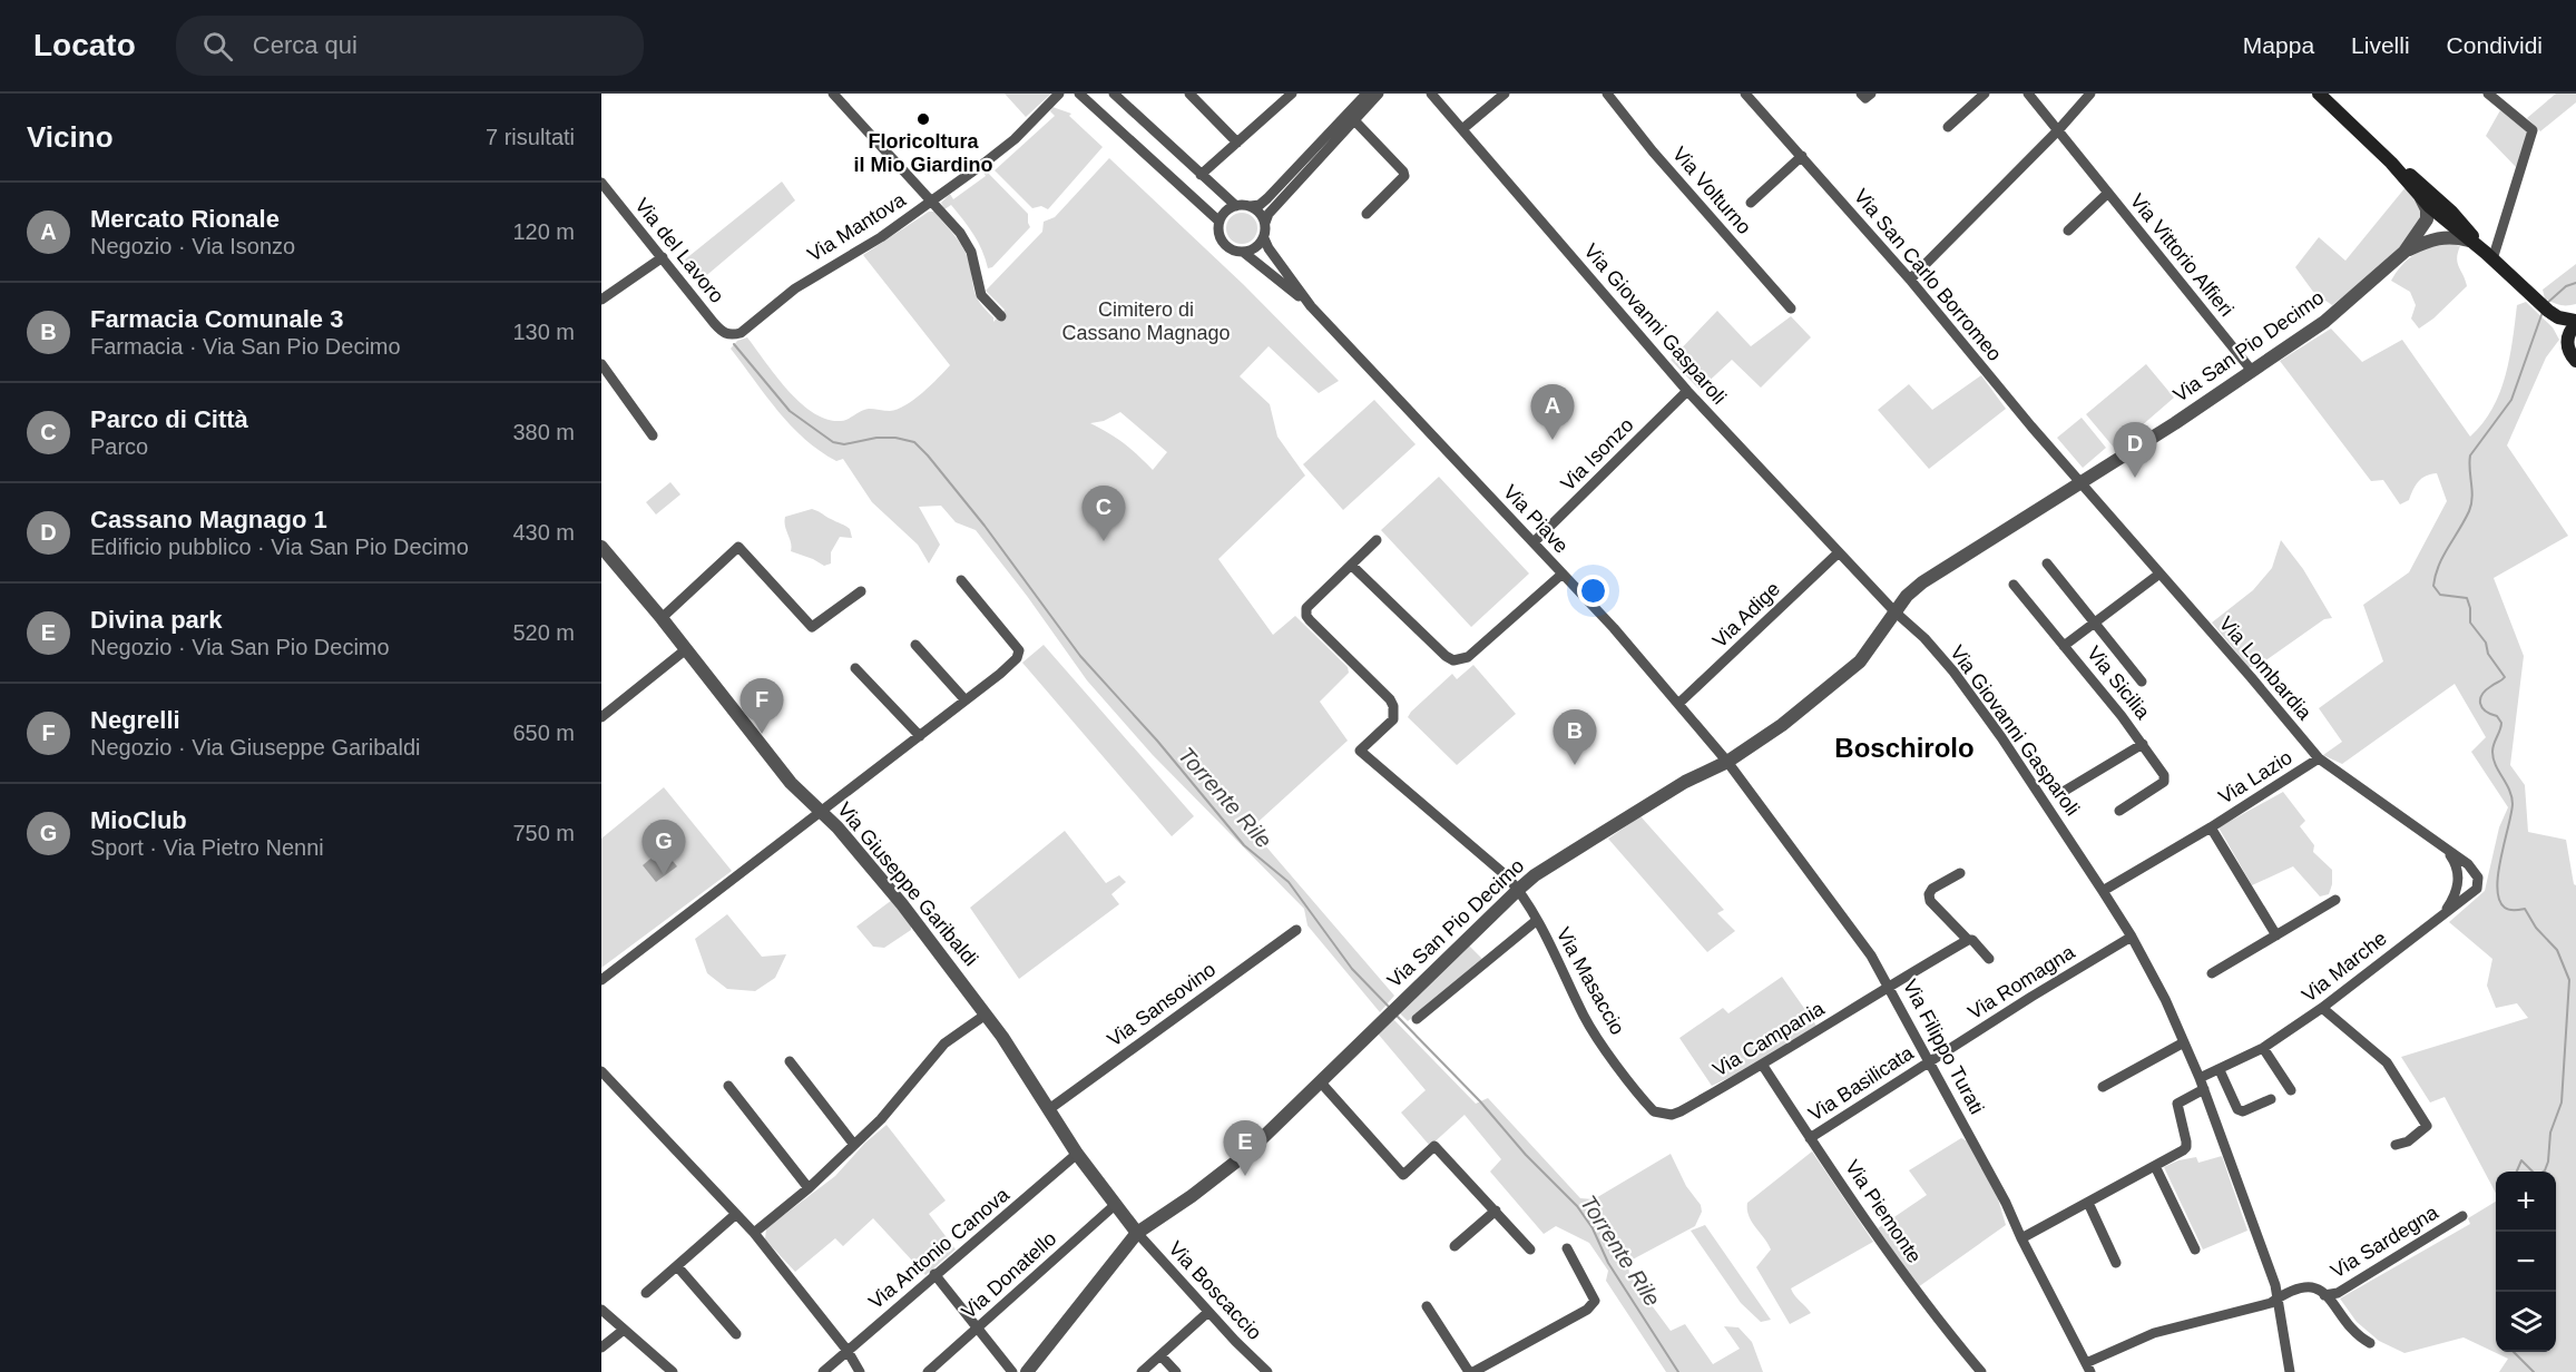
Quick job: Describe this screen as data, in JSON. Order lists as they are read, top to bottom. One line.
{"streets":{"street":["Via Volturno","Via Mantova","Via del Lavoro","Via Vittorio Alfieri","Via San Carlo Borromeo","Via Giovanni Gasparoli","Via San Pio Decimo","Via Isonzo","Via Piave","Via Adige","Via Lombardia","Via Sicilia","Via Lazio","Via Giuseppe Garibaldi","Via Marche","Via Masaccio","Via Romagna","Via Sansovino","Via Campania","Via Filippo Turati","Via Basilicata","Via Piemonte","Via Sardegna","Via Antonio Canova","Via Donatello","Via Boscaccio"]},"crossings":[["Via Mantova","Via del Lavoro"],["Via Vittorio Alfieri","Via San Pio Decimo"],["Via San Carlo Borromeo","Via San Pio Decimo"],["Via San Carlo Borromeo","Via Lombardia"],["Via Giovanni Gasparoli","Via San Pio Decimo"],["Via Giovanni Gasparoli","Via Isonzo"],["Via Giovanni Gasparoli","Via Adige"],["Via Giovanni Gasparoli","Via Lazio"],["Via Giovanni Gasparoli","Via Marche"],["Via Giovanni Gasparoli","Via Romagna"],["Via Giovanni Gasparoli","Via Sardegna"],["Via San Pio Decimo","Via Piave"],["Via San Pio Decimo","Via Lombardia"],["Via San Pio Decimo","Via Giuseppe Garibaldi"],["Via San Pio Decimo","Via Masaccio"],["Via San Pio Decimo","Via Filippo Turati"],["Via San Pio Decimo","Via Boscaccio"],["Via Isonzo","Via Piave"],["Via Piave","Via Adige"],["Via Piave","Via Filippo Turati"],["Via Lombardia","Via Sicilia"],["Via Lombardia","Via Lazio"],["Via Lombardia","Via Marche"],["Via Giuseppe Garibaldi","Via Sansovino"],["Via Giuseppe Garibaldi","Via Antonio Canova"],["Via Giuseppe Garibaldi","Via Donatello"],["Via Giuseppe Garibaldi","Via Boscaccio"],["Via Masaccio","Via Campania"],["Via Romagna","Via Filippo Turati"],["Via Romagna","Via Basilicata"],["Via Campania","Via Filippo Turati"],["Via Campania","Via Piemonte"],["Via Filippo Turati","Via Basilicata"],["Via Filippo Turati","Via Sardegna"],["Via Basilicata","Via Piemonte"]],"districts":["Boschirolo"],"water":["Torrente Rile"],"parks":["Cimitero di Cassano Magnago"],"places":["Floricoltura il Mio Giardino"],"page":{"header":"Locato","search":"Cerca qui","nav":["Mappa","Livelli","Condividi"],"heading":["Vicino","7 risultati"],"list":[{"mark":"A","name":"Mercato Rionale","note":"Negozio · Via Isonzo","value":"120 m"},{"mark":"B","name":"Farmacia Comunale 3","note":"Farmacia · Via San Pio Decimo","value":"130 m"},{"mark":"C","name":"Parco di Città","note":"Parco","value":"380 m"},{"mark":"D","name":"Cassano Magnago 1","note":"Edificio pubblico · Via San Pio Decimo","value":"430 m"},{"mark":"E","name":"Divina park","note":"Negozio · Via San Pio Decimo","value":"520 m"},{"mark":"F","name":"Negrelli","note":"Negozio · Via Giuseppe Garibaldi","value":"650 m"},{"mark":"G","name":"MioClub","note":"Sport · Via Pietro Nenni","value":"750 m"}],"pins":["A","D","C","F","B","G","E"],"map_buttons":["+","−"]}}
